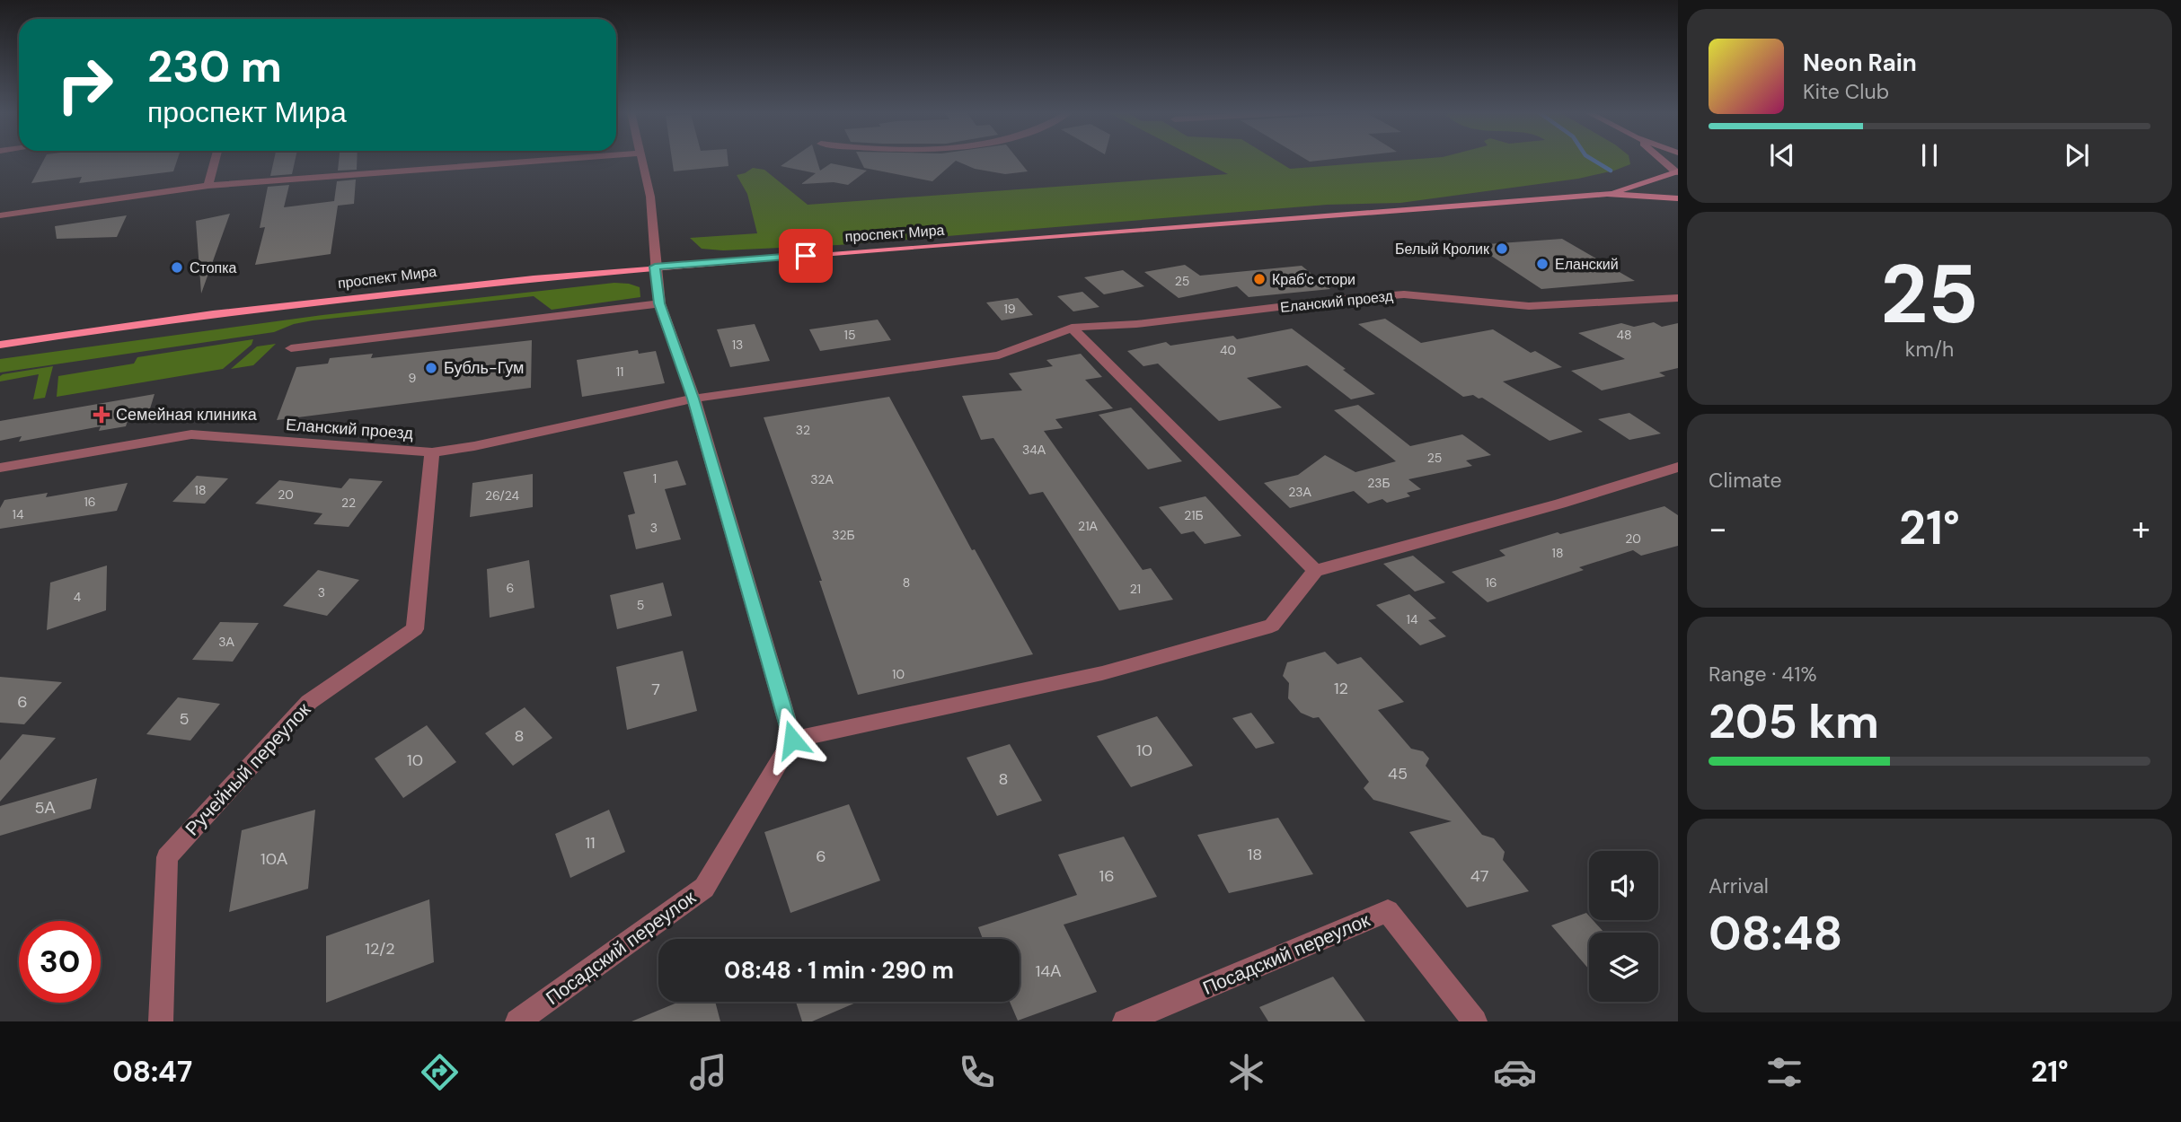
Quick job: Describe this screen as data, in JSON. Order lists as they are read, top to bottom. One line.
{"streets":{"main road":["проспект Мира"],"street":["Еланский проезд","Ручейный переулок","Посадский переулок"]},"crossings":[["Еланский проезд","Ручейный переулок"]],"places":{"other":["Белый Кролик","Еланский","Стопка","Краб'с стори","Бубль-Гум"],"health":["Семейная клиника"]},"house_numbers":["25","19","15","48","13","40","11","9","32","34А","25","1","32А","23Б","18","23А","20","26/24","16","22","14","21Б","21А","3","32Б","20","18","8","16","6","21","3","4","5","14","3А","10","12","7","6","5","8","10","10","45","8","5А","11","18","6","10А","16","47","12/2","14А"],"page":{"turn":["230 m","проспект Мира"],"song":["Neon Rain","Kite Club"],"tile":[["25","km/h"],"Climate",["Range · 41%","205 km"],["Arrival","08:48"]],"heat":["−","21°","+"],"limit":"30","trip":"08:48 · 1 min · 290 m","tabs":["08:47","21°"]}}
